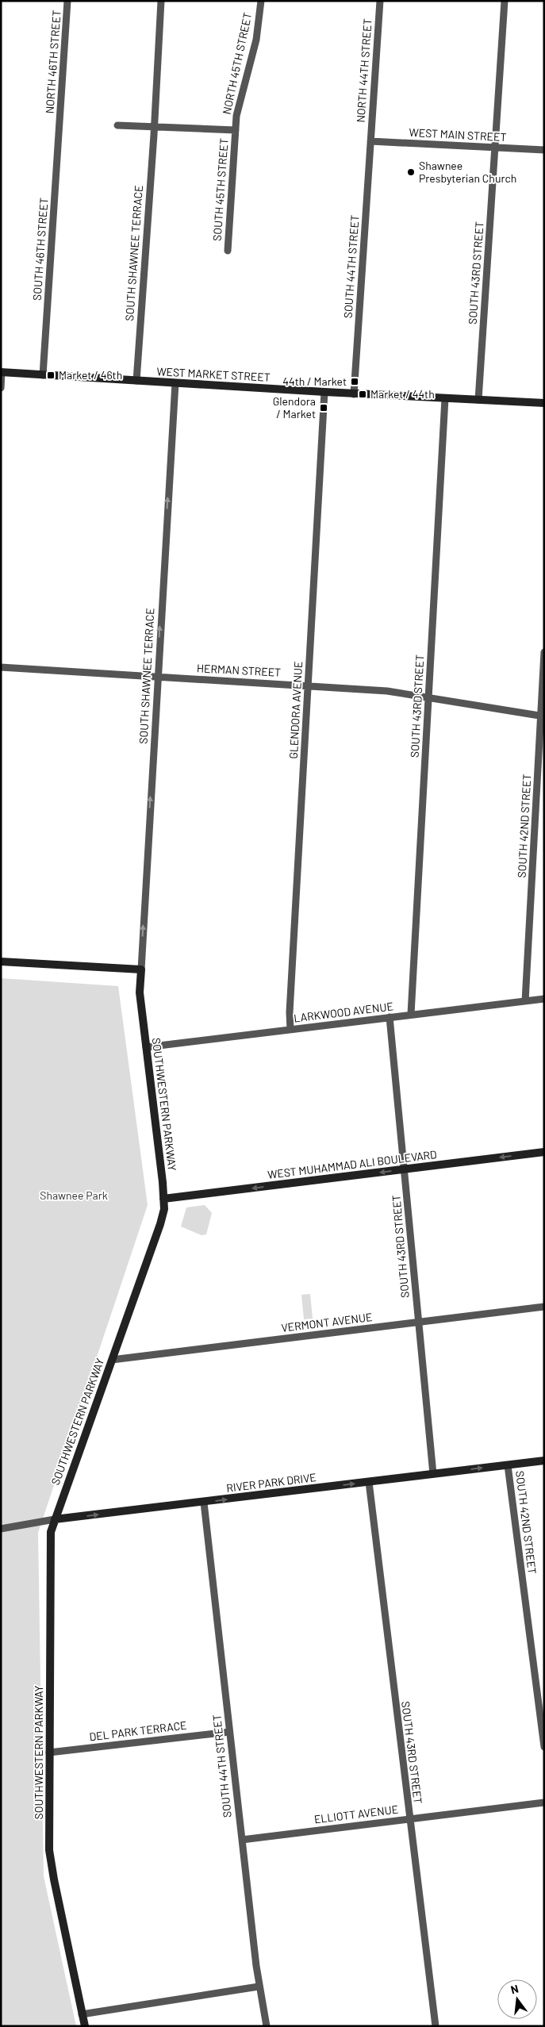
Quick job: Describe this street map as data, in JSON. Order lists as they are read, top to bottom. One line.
{"streets":{"street":["NORTH 46TH STREET","NORTH 45TH STREET","NORTH 44TH STREET","WEST MAIN STREET","SOUTH 45TH STREET","SOUTH 46TH STREET","SOUTH SHAWNEE TERRACE","SOUTH 44TH STREET","SOUTH 43RD STREET","WEST MARKET STREET","HERMAN STREET","GLENDORA AVENUE","SOUTH 42ND STREET","LARKWOOD AVENUE","SOUTHWESTERN PARKWAY","WEST MUHAMMAD ALI BOULEVARD","VERMONT AVENUE","RIVER PARK DRIVE","DEL PARK TERRACE","ELLIOTT AVENUE"]},"crossings":[["NORTH 46TH STREET","SOUTH 46TH STREET"],["NORTH 45TH STREET","SOUTH 45TH STREET"],["NORTH 44TH STREET","WEST MAIN STREET"],["NORTH 44TH STREET","SOUTH 44TH STREET"],["WEST MAIN STREET","SOUTH 44TH STREET"],["WEST MAIN STREET","SOUTH 43RD STREET"],["SOUTH 46TH STREET","WEST MARKET STREET"],["SOUTH SHAWNEE TERRACE","WEST MARKET STREET"],["SOUTH SHAWNEE TERRACE","HERMAN STREET"],["SOUTH SHAWNEE TERRACE","SOUTHWESTERN PARKWAY"],["SOUTH 44TH STREET","WEST MARKET STREET"],["SOUTH 44TH STREET","RIVER PARK DRIVE"],["SOUTH 44TH STREET","DEL PARK TERRACE"],["SOUTH 44TH STREET","ELLIOTT AVENUE"],["SOUTH 43RD STREET","WEST MARKET STREET"],["SOUTH 43RD STREET","HERMAN STREET"],["SOUTH 43RD STREET","LARKWOOD AVENUE"],["SOUTH 43RD STREET","WEST MUHAMMAD ALI BOULEVARD"],["SOUTH 43RD STREET","VERMONT AVENUE"],["SOUTH 43RD STREET","RIVER PARK DRIVE"],["SOUTH 43RD STREET","ELLIOTT AVENUE"],["WEST MARKET STREET","GLENDORA AVENUE"],["HERMAN STREET","GLENDORA AVENUE"],["HERMAN STREET","SOUTH 42ND STREET"],["GLENDORA AVENUE","LARKWOOD AVENUE"],["SOUTH 42ND STREET","LARKWOOD AVENUE"],["SOUTH 42ND STREET","RIVER PARK DRIVE"],["LARKWOOD AVENUE","SOUTHWESTERN PARKWAY"],["SOUTHWESTERN PARKWAY","WEST MUHAMMAD ALI BOULEVARD"],["SOUTHWESTERN PARKWAY","VERMONT AVENUE"],["SOUTHWESTERN PARKWAY","RIVER PARK DRIVE"],["SOUTHWESTERN PARKWAY","DEL PARK TERRACE"]],"one_way":["SOUTH SHAWNEE TERRACE","WEST MUHAMMAD ALI BOULEVARD","RIVER PARK DRIVE"],"parks":["Shawnee Park"],"places":{"other":["Shawnee Presbyterian Church"],"transit":["Market / 46th","44th / Market","Market / 44th","Glendora / Market"]},"north":"top"}
